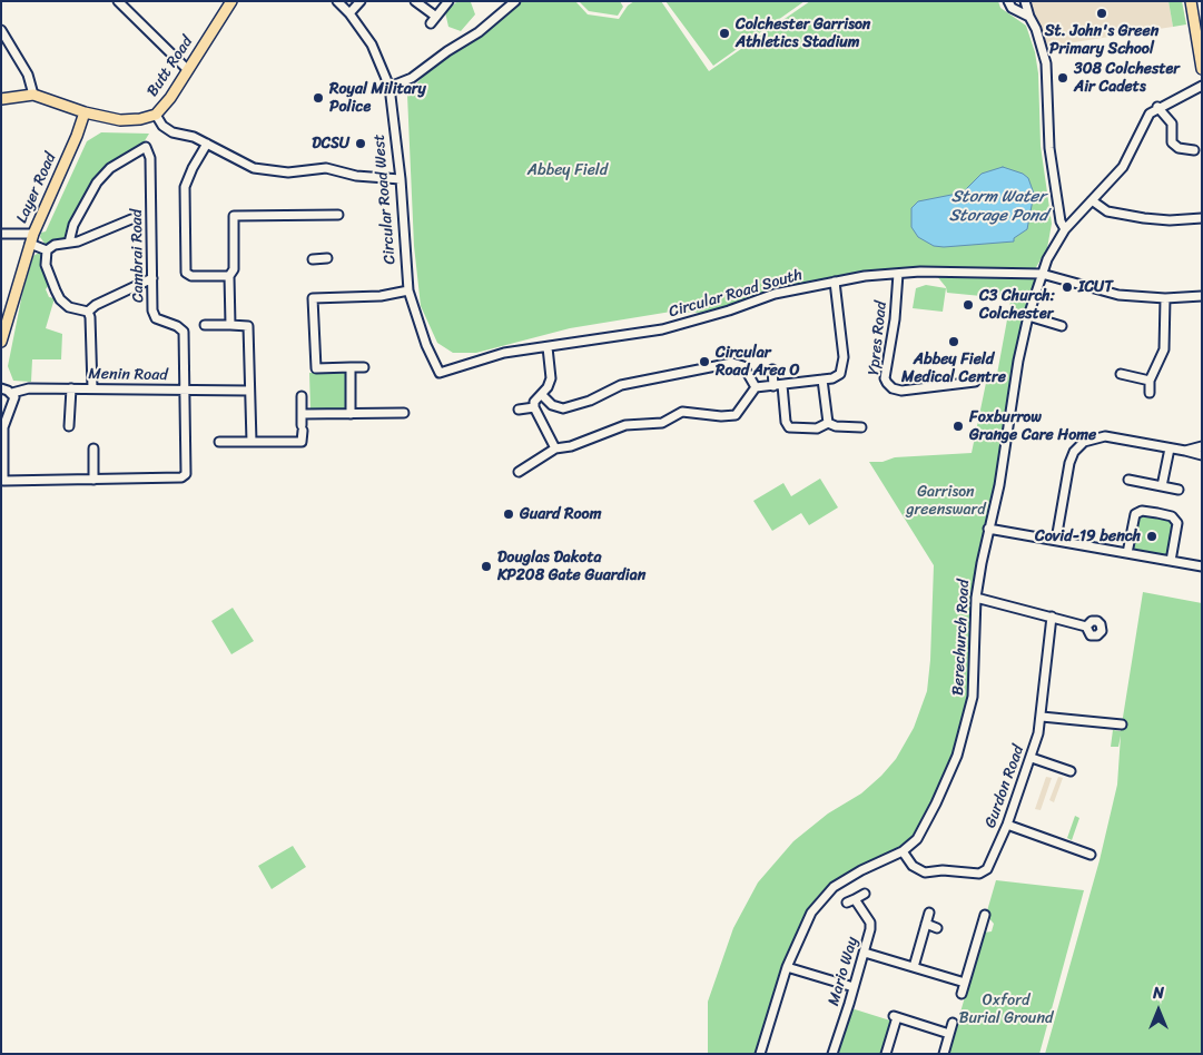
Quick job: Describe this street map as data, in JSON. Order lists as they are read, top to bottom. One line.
{"streets":{"main road":["Butt Road","Layer Road"],"street":["Circular Road West","Cambrai Road","Circular Road South","Ypres Road","Menin Road","Berechurch Road","Gurdon Road","Mario Way"]},"crossings":[["Butt Road","Layer Road"],["Circular Road West","Circular Road South"],["Cambrai Road","Menin Road"],["Circular Road South","Ypres Road"],["Circular Road South","Berechurch Road"],["Berechurch Road","Gurdon Road"]],"water":["Storm Water Storage Pond"],"parks":["Abbey Field","Garrison greensward","Oxford Burial Ground"],"places":["St. John's Green Primary School","Colchester Garrison Athletics Stadium","308 Colchester Air Cadets","Royal Military Police","DCSU","ICUT","C3 Church: Colchester","Abbey Field Medical Centre","Circular Road Area O","Foxburrow Grange Care Home","Guard Room","Covid-19 bench","Douglas Dakota KP208 Gate Guardian"],"north":"top"}
